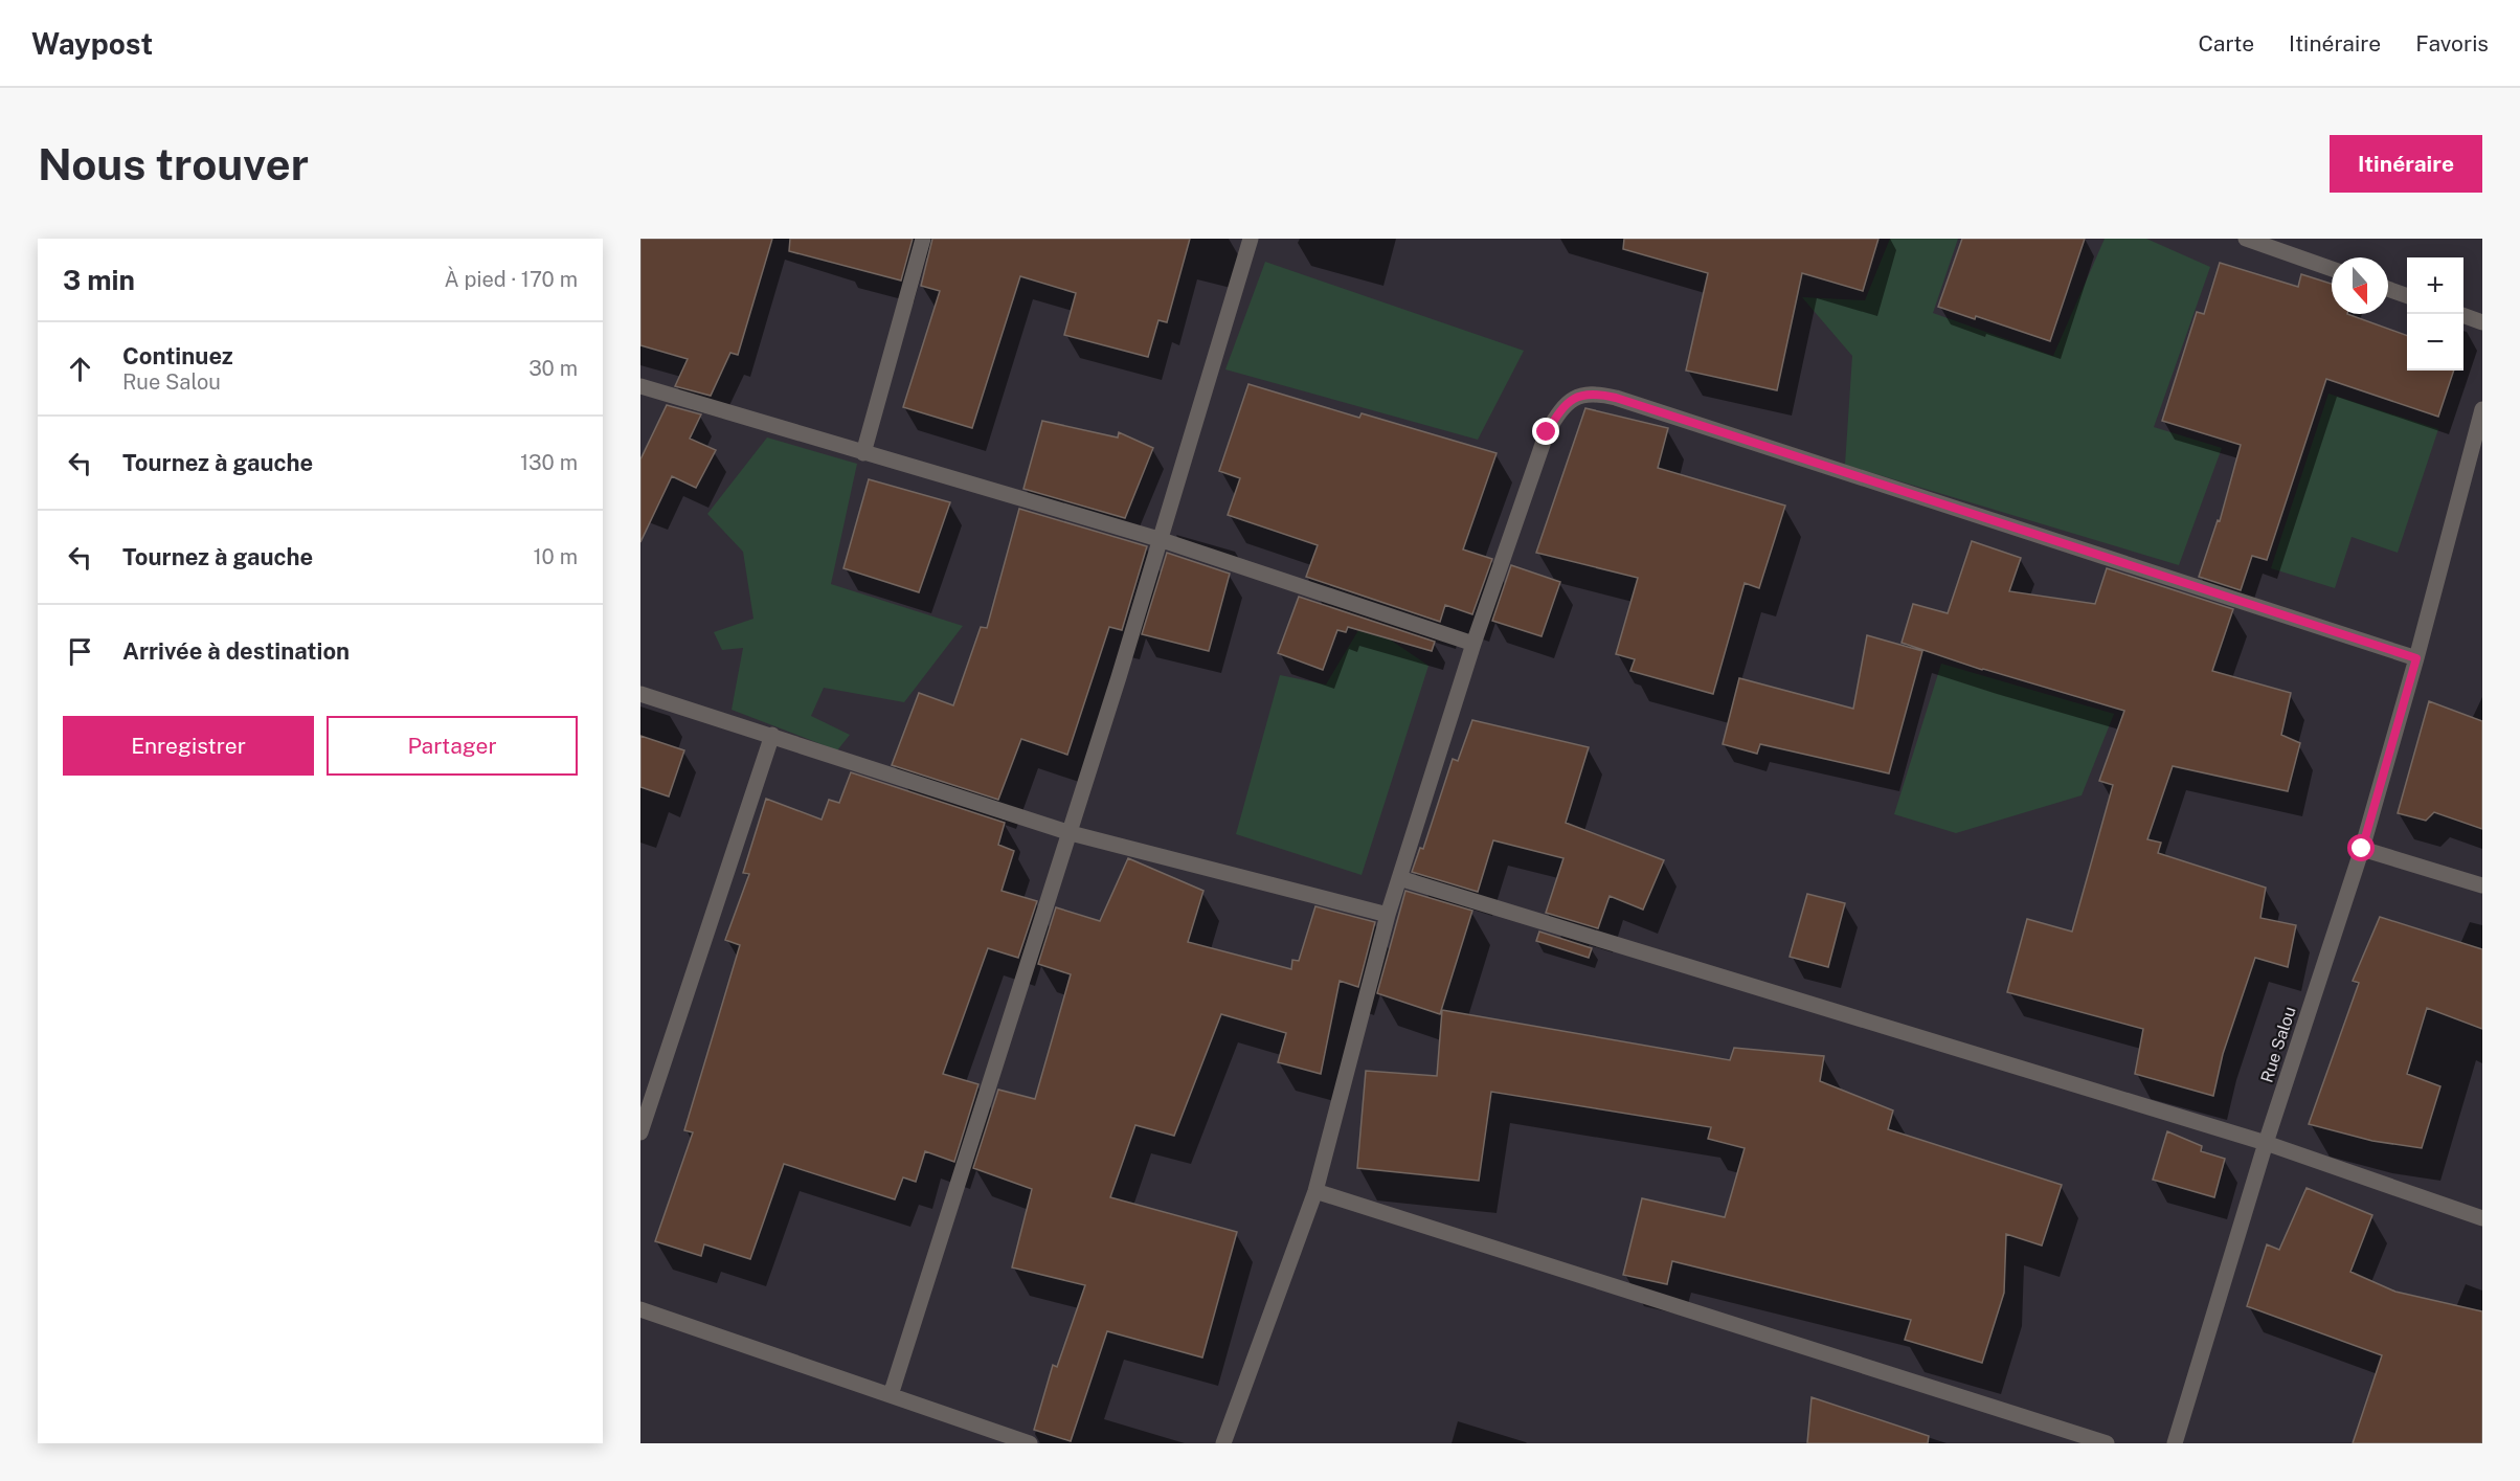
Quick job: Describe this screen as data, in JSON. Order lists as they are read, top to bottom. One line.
{"streets":{"street":["Rue Salou"]},"north":"bottom","page":{"header":"Waypost","nav":["Carte","Itinéraire","Favoris"],"buttons":["Itinéraire",["Enregistrer","Partager"]],"title":"Nous trouver","heading":["3 min","À pied · 170 m"],"map_buttons":["+","−"],"list":[["Continuez","Rue Salou","30 m"],["Tournez à gauche","130 m"],["Tournez à gauche","10 m"],"Arrivée à destination"]}}
